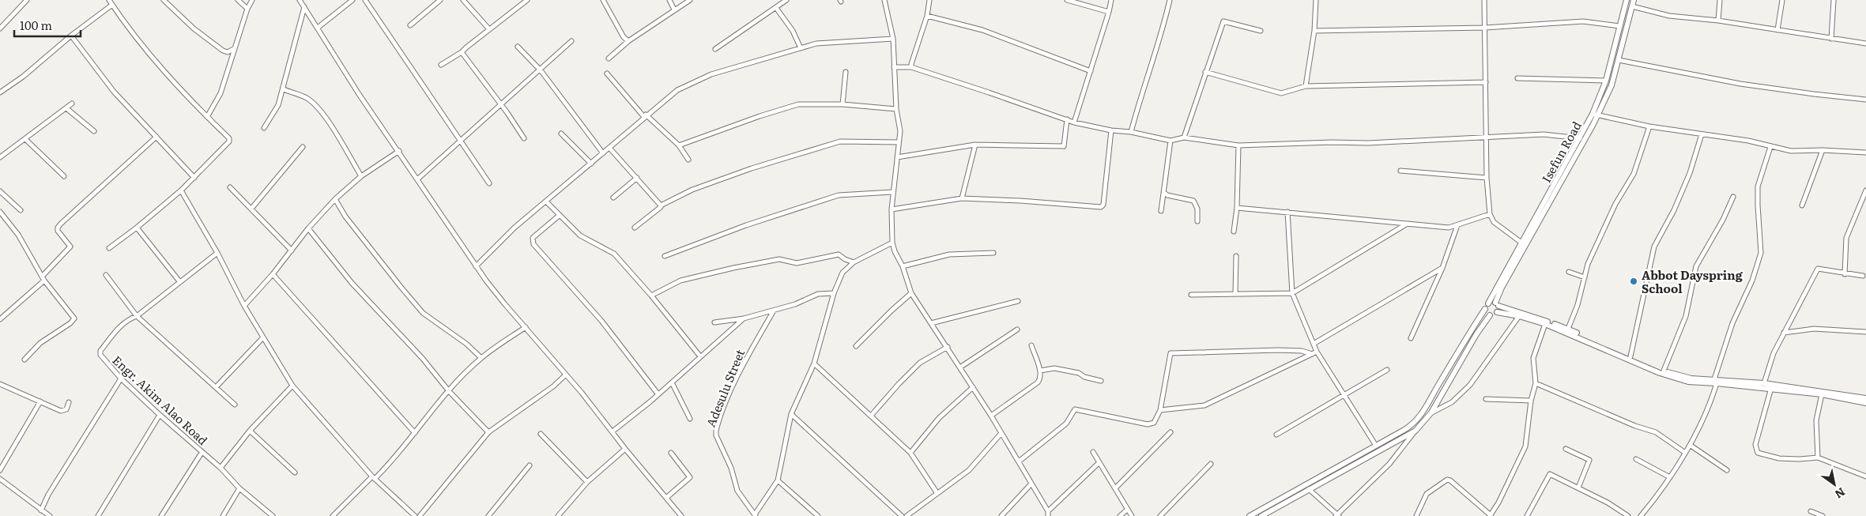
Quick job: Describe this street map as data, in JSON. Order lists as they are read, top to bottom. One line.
{"streets":{"street":["Isefun Road","Adesulu Street","Engr. Akim Alao Road"]},"places":["Abbot Dayspring School"],"scale_bar":"100 m","north":"bottom right"}
